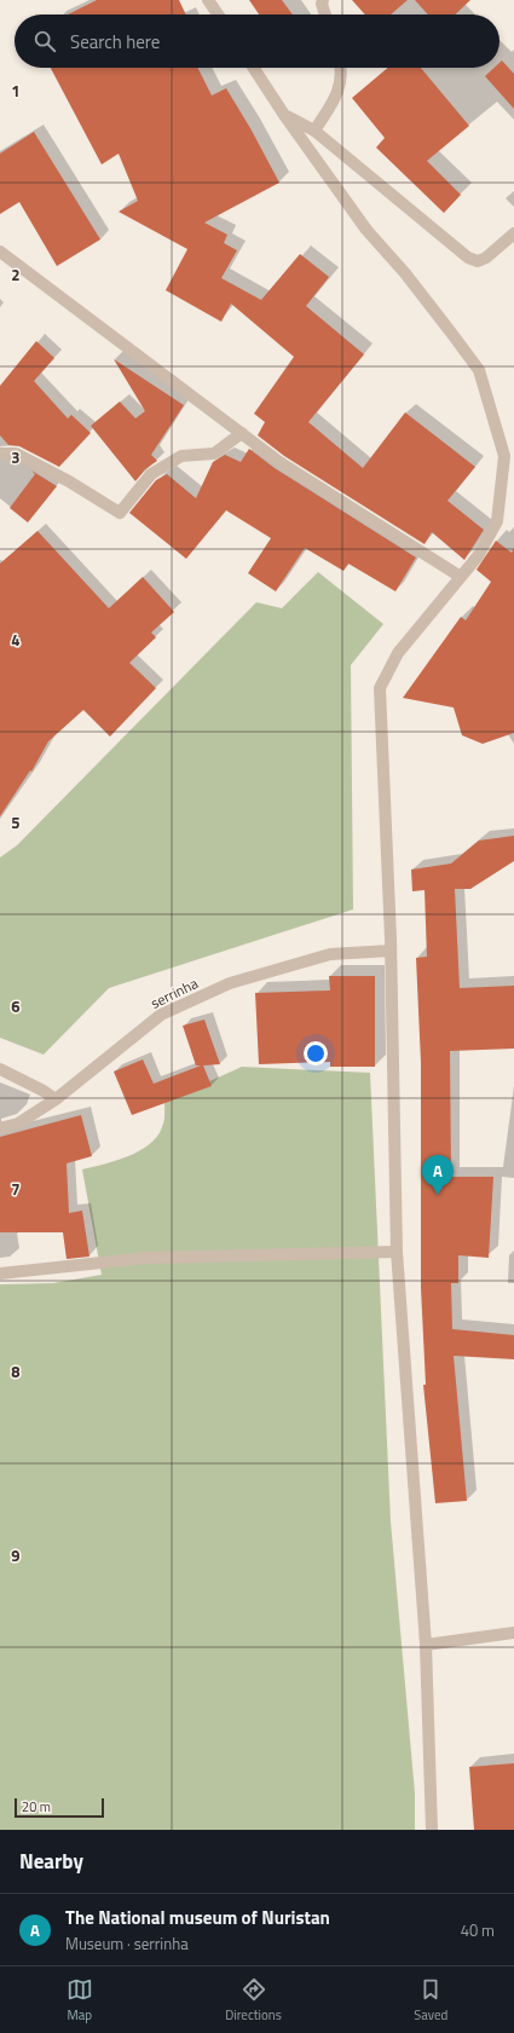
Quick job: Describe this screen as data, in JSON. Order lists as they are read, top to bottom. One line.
{"streets":{"street":["serrinha"]},"scale_bar":"20 m","page":{"search":"Search here","pins":"A","scale":"20 m","heading":"Nearby","list":[{"mark":"A","name":"The National museum of Nuristan","note":"Museum · serrinha","value":"40 m"}],"nav":["Map","Directions","Saved"]},"grid":{"rows":["1","2","3","4","5","6","7","8","9"]}}
